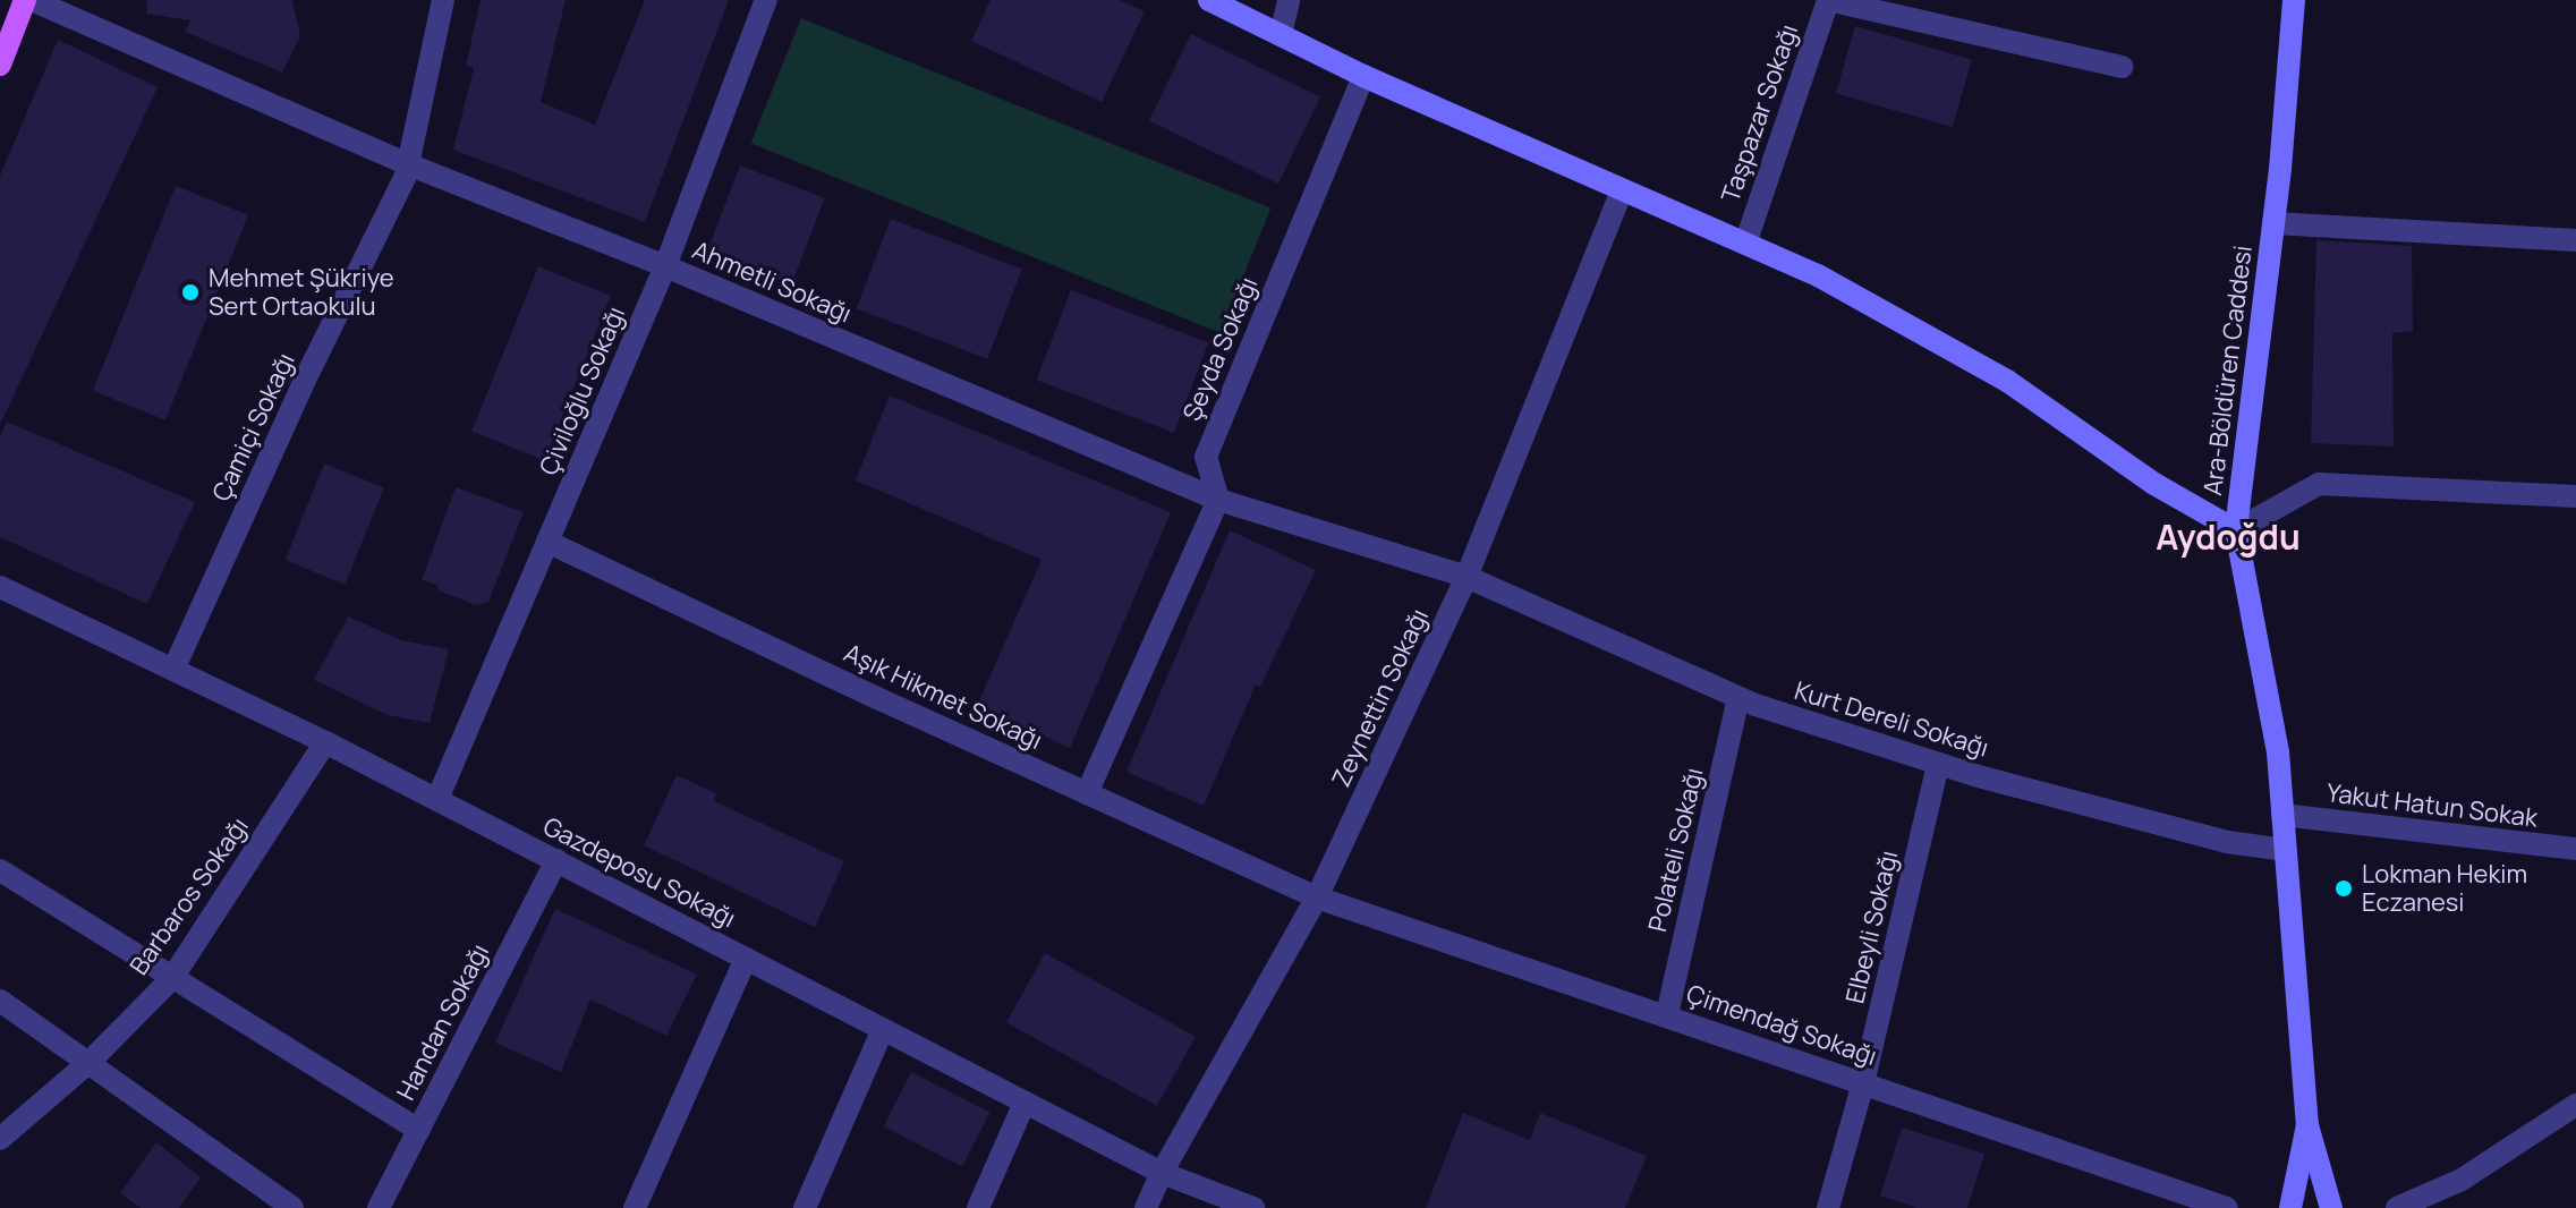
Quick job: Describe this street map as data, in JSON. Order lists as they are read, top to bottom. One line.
{"streets":{"street":["Taşpazar Sokağı","Ahmetli Sokağı","Şeyda Sokağı","Ara-Böldüren Caddesi","Çiviloğlu Sokağı","Çamiçi Sokağı","Aşık Hikmet Sokağı","Zeynettin Sokağı","Kurt Dereli Sokağı","Yakut Hatun Sokak","Polateli Sokağı","Gazdeposu Sokağı","Barbaros Sokağı","Elbeyli Sokağı","Handan Sokağı","Çimendağ Sokağı"]},"crossings":[["Ahmetli Sokağı","Şeyda Sokağı"],["Ahmetli Sokağı","Çiviloğlu Sokağı"],["Ahmetli Sokağı","Çamiçi Sokağı"],["Ahmetli Sokağı","Zeynettin Sokağı"],["Ahmetli Sokağı","Kurt Dereli Sokağı"],["Ara-Böldüren Caddesi","Kurt Dereli Sokağı"],["Ara-Böldüren Caddesi","Yakut Hatun Sokak"],["Çiviloğlu Sokağı","Aşık Hikmet Sokağı"],["Çiviloğlu Sokağı","Gazdeposu Sokağı"],["Çamiçi Sokağı","Gazdeposu Sokağı"],["Aşık Hikmet Sokağı","Zeynettin Sokağı"],["Aşık Hikmet Sokağı","Çimendağ Sokağı"],["Zeynettin Sokağı","Gazdeposu Sokağı"],["Zeynettin Sokağı","Çimendağ Sokağı"],["Kurt Dereli Sokağı","Polateli Sokağı"],["Kurt Dereli Sokağı","Elbeyli Sokağı"],["Polateli Sokağı","Çimendağ Sokağı"],["Gazdeposu Sokağı","Barbaros Sokağı"],["Gazdeposu Sokağı","Handan Sokağı"],["Elbeyli Sokağı","Çimendağ Sokağı"]],"districts":["Aydoğdu"],"places":["Mehmet Şükriye Sert Ortaokulu","Lokman Hekim Eczanesi"]}
